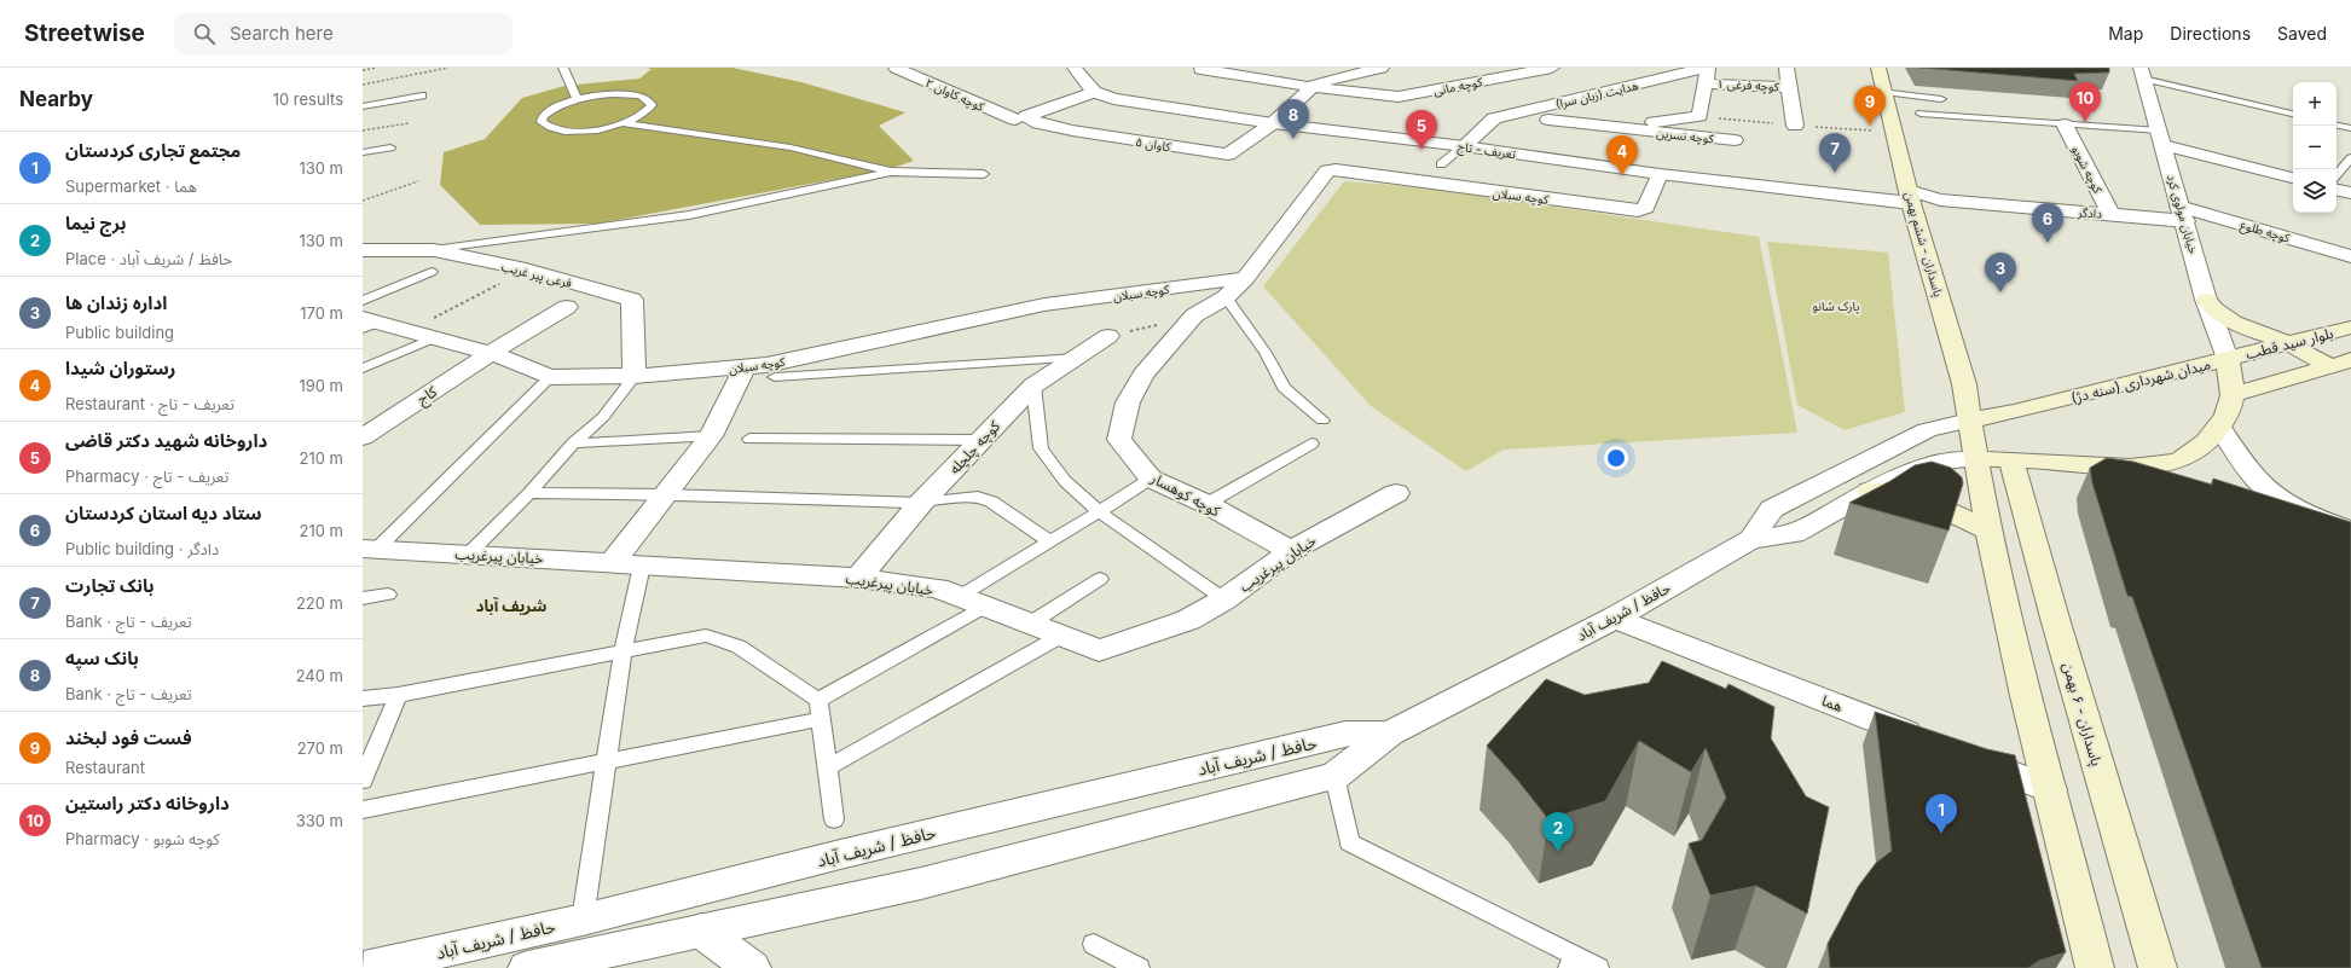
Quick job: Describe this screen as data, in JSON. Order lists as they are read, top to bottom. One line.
{"streets":{"main road":["پاسداران - ششم بهمن","بلوار سید قطب","میدان شهرداری (سنه دژ)","پاسداران - ۶ بهمن"],"street":["کوچه فرغی ۱","کوچه مانی","کوچه کاوان ۲","هدایت (زبان سرا)","کوچه نسرین","کاوان ۵","تعریف - تاج","کوچه شوبو","کوچه سبلان","دادگر","خیابان مولوی کرد","کوچه طلوع","فرعی پیر غریب","کاج","کوچه چلچله","کوچه کوهسار","خیابان پیرغریب","حافظ / شریف آباد","هما"]},"crossings":[["کوچه فرغی ۱","هدایت (زبان سرا)"],["کوچه مانی","کاوان ۵"],["کوچه کاوان ۲","کاوان ۵"],["هدایت (زبان سرا)","تعریف - تاج"],["کاوان ۵","تعریف - تاج"],["تعریف - تاج","کوچه سبلان"],["تعریف - تاج","دادگر"],["تعریف - تاج","پاسداران - ششم بهمن"],["کوچه شوبو","دادگر"],["کوچه سبلان","فرعی پیر غریب"],["کوچه سبلان","کاج"],["دادگر","خیابان مولوی کرد"],["دادگر","کوچه طلوع"],["دادگر","پاسداران - ششم بهمن"],["خیابان مولوی کرد","کوچه طلوع"],["خیابان مولوی کرد","بلوار سید قطب"],["خیابان مولوی کرد","میدان شهرداری (سنه دژ)"],["پاسداران - ششم بهمن","میدان شهرداری (سنه دژ)"],["پاسداران - ششم بهمن","حافظ / شریف آباد"],["بلوار سید قطب","میدان شهرداری (سنه دژ)"],["میدان شهرداری (سنه دژ)","حافظ / شریف آباد"],["کوچه چلچله","خیابان پیرغریب"],["کوچه کوهسار","خیابان پیرغریب"],["حافظ / شریف آباد","هما"]],"districts":["شریف آباد"],"parks":["پارک شانو"],"page":{"header":"Streetwise","search":"Search here","nav":["Map","Directions","Saved"],"heading":["Nearby","10 results"],"map_buttons":["+","−"],"pins":["10","9","8","5","7","4","6","3","1","2"],"list":[{"mark":"1","name":"مجتمع تجاری کردستان","note":"Supermarket · هما","value":"130 m"},{"mark":"2","name":"برج نیما","note":"Place · حافظ / شریف آباد","value":"130 m"},{"mark":"3","name":"اداره زندان ها","note":"Public building","value":"170 m"},{"mark":"4","name":"رستوران شیدا","note":"Restaurant · تعریف - تاج","value":"190 m"},{"mark":"5","name":"داروخانه شهید دکتر قاضی","note":"Pharmacy · تعریف - تاج","value":"210 m"},{"mark":"6","name":"ستاد دیه استان کردستان","note":"Public building · دادگر","value":"210 m"},{"mark":"7","name":"بانک تجارت","note":"Bank · تعریف - تاج","value":"220 m"},{"mark":"8","name":"بانک سپه","note":"Bank · تعریف - تاج","value":"240 m"},{"mark":"9","name":"فست فود لبخند","note":"Restaurant","value":"270 m"},{"mark":"10","name":"داروخانه دکتر راستین","note":"Pharmacy · کوچه شوبو","value":"330 m"}]}}
